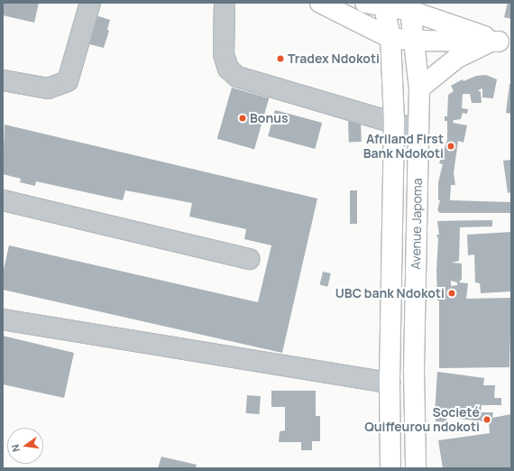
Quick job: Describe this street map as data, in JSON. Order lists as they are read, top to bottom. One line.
{"streets":{"main road":["Avenue Japoma"]},"places":["Tradex Ndokoti","Bonus","Afriland First Bank Ndokoti","UBC bank Ndokoti","Societé Quiffeurou ndokoti"],"north":"left"}
